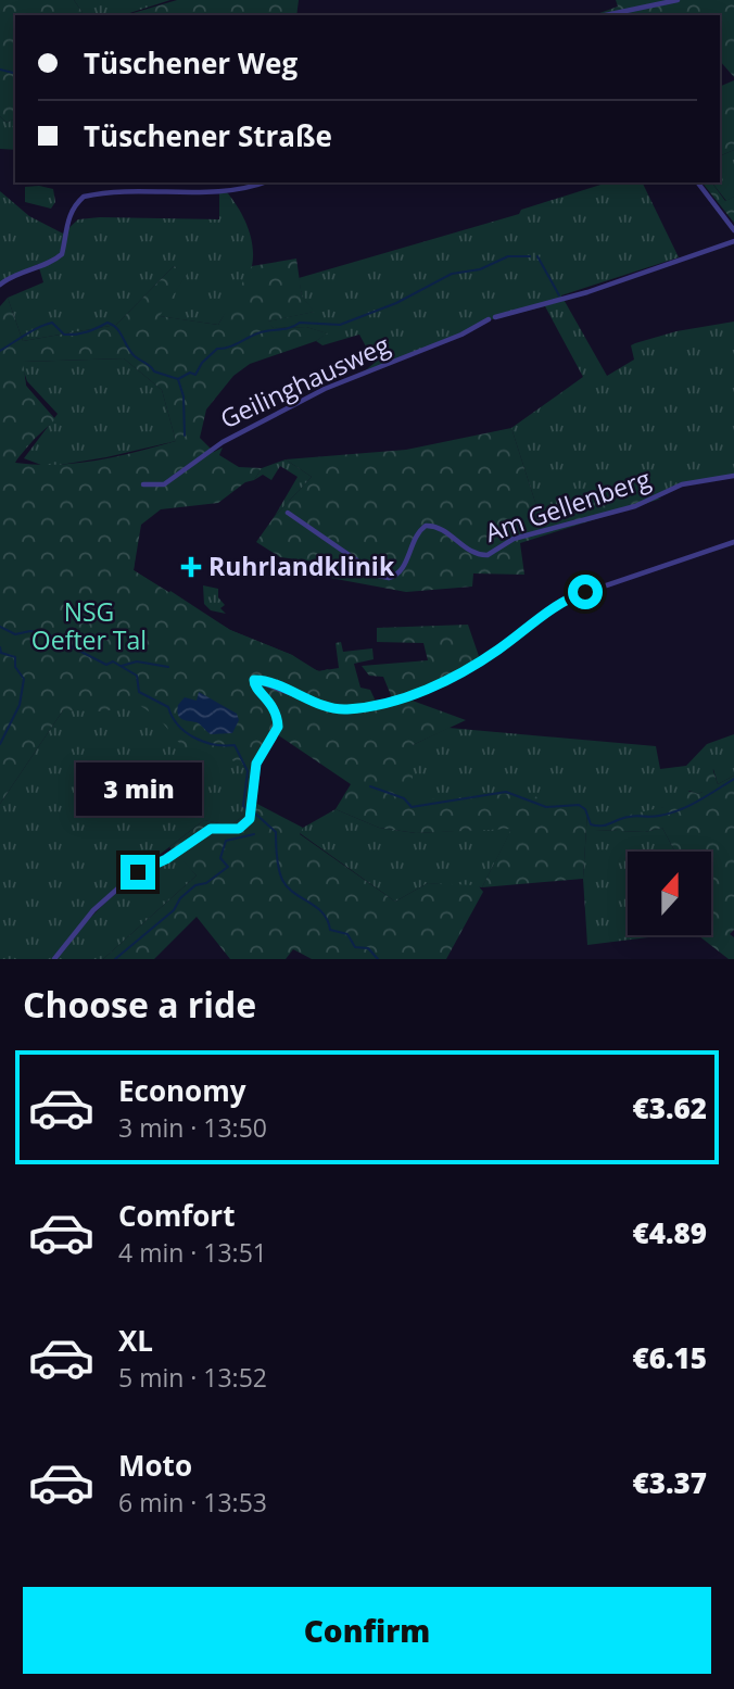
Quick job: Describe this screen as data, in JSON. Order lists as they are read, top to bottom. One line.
{"streets":{"street":["Geilinghausweg","Am Gellenberg"]},"parks":["NSG Oefter Tal"],"places":{"health":["Ruhrlandklinik"]},"north":"top","page":{"banner":["Tüschener Weg","Tüschener Straße"],"bubble":"3 min","heading":"Choose a ride","list":[{"name":"Economy","note":"3 min · 13:50","value":"€3.62"},{"name":"Comfort","note":"4 min · 13:51","value":"€4.89"},{"name":"XL","note":"5 min · 13:52","value":"€6.15"},{"name":"Moto","note":"6 min · 13:53","value":"€3.37"}],"buttons":"Confirm"}}
